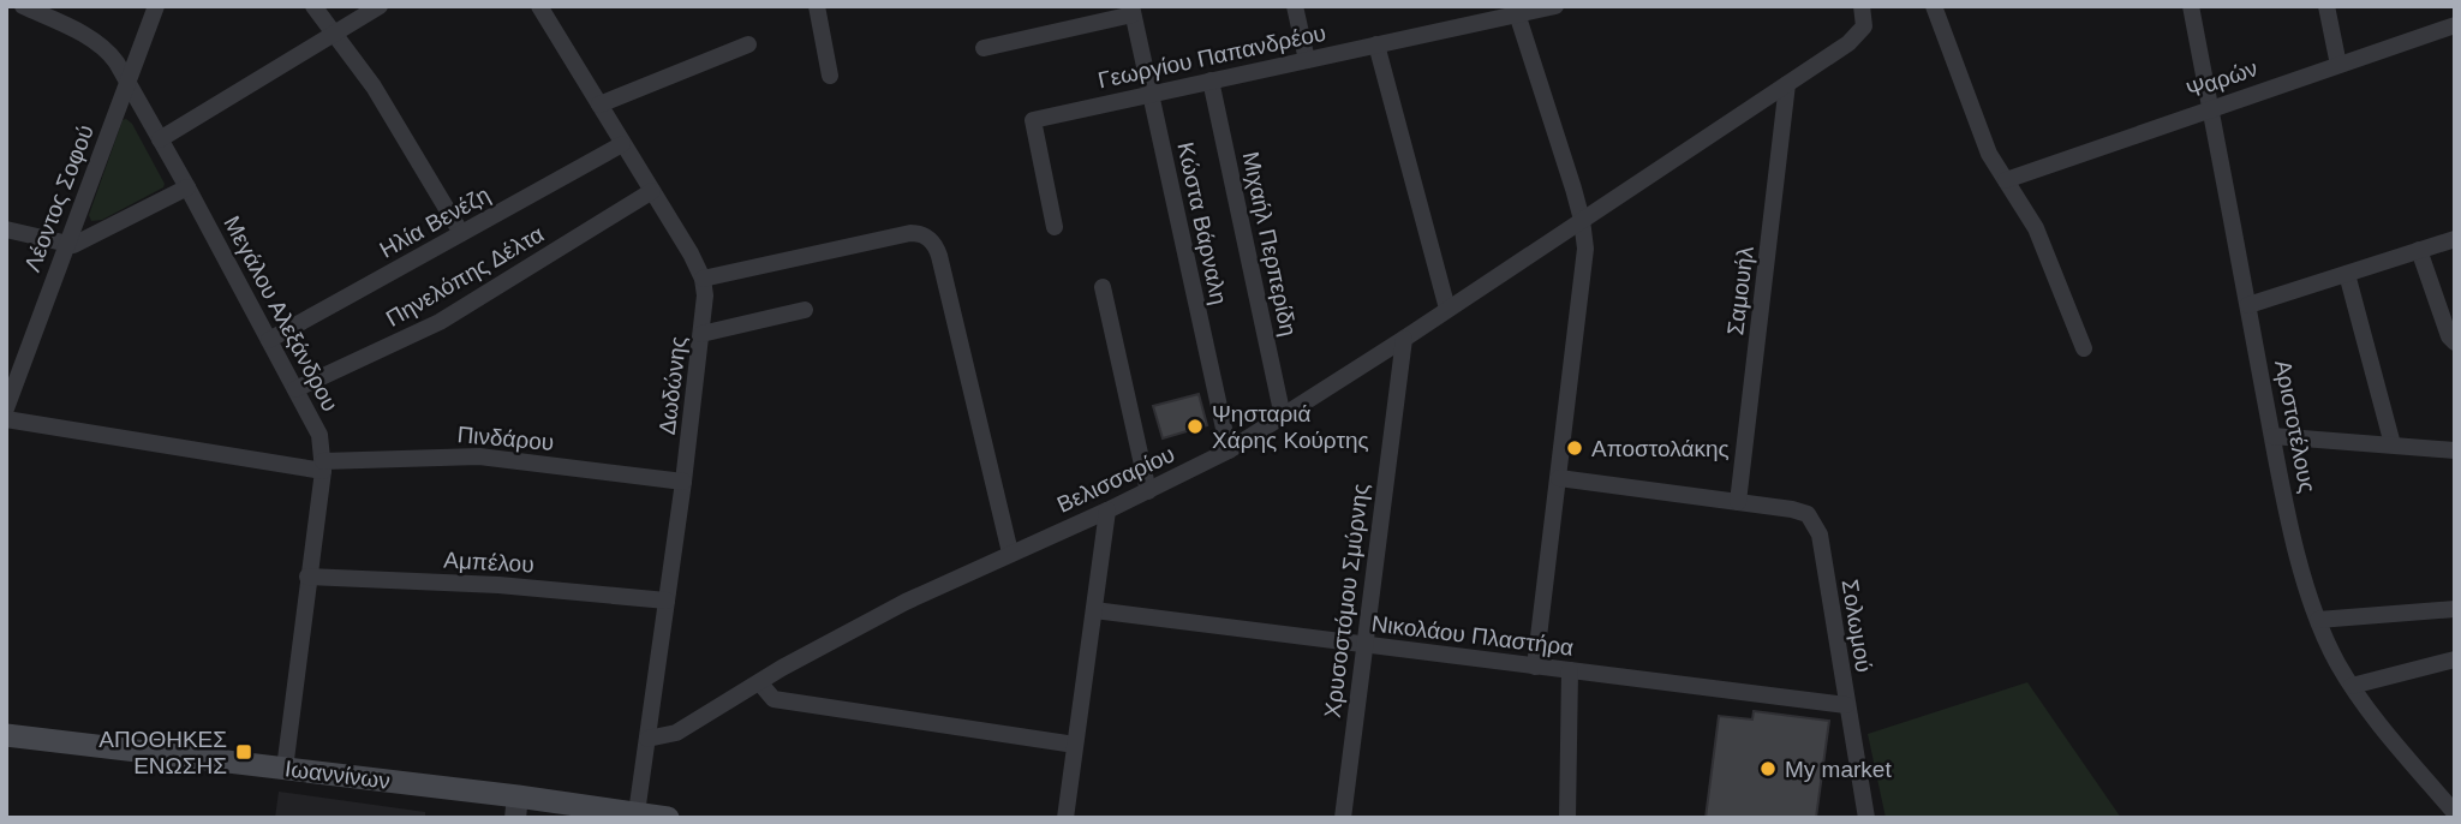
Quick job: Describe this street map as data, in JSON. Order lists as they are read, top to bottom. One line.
{"streets":{"main road":["Ιωαννίνων"],"street":["Γεωργίου Παπανδρέου","Ψαρών","Λέοντος Σοφού","Ηλία Βενέζη","Κώστα Βάρναλη","Μιχαήλ Περπερίδη","Πηνελόπης Δέλτα","Σαμουήλ","Μεγάλου Αλεξάνδρου","Δωδώνης","Αριστοτέλους","Πινδάρου","Βελισσαρίου","Αμπέλου","Χρυσοστόμου Σμύρνης","Σολωμού","Νικολάου Πλαστήρα"]},"crossings":[["Γεωργίου Παπανδρέου","Κώστα Βάρναλη"],["Γεωργίου Παπανδρέου","Μιχαήλ Περπερίδη"],["Ψαρών","Αριστοτέλους"],["Λέοντος Σοφού","Μεγάλου Αλεξάνδρου"],["Ηλία Βενέζη","Μεγάλου Αλεξάνδρου"],["Ηλία Βενέζη","Δωδώνης"],["Κώστα Βάρναλη","Βελισσαρίου"],["Μιχαήλ Περπερίδη","Βελισσαρίου"],["Πηνελόπης Δέλτα","Μεγάλου Αλεξάνδρου"],["Πηνελόπης Δέλτα","Δωδώνης"],["Σαμουήλ","Βελισσαρίου"],["Σαμουήλ","Σολωμού"],["Μεγάλου Αλεξάνδρου","Πινδάρου"],["Μεγάλου Αλεξάνδρου","Αμπέλου"],["Μεγάλου Αλεξάνδρου","Ιωαννίνων"],["Δωδώνης","Πινδάρου"],["Δωδώνης","Βελισσαρίου"],["Δωδώνης","Αμπέλου"],["Δωδώνης","Ιωαννίνων"],["Βελισσαρίου","Χρυσοστόμου Σμύρνης"],["Χρυσοστόμου Σμύρνης","Νικολάου Πλαστήρα"],["Σολωμού","Νικολάου Πλαστήρα"]],"places":{"other":["Ψησταριά Χάρης Κούρτης","Αποστολάκης","My market"],"transit":["ΑΠΟΘΗΚΕΣ ΕΝΩΣΗΣ"]}}
